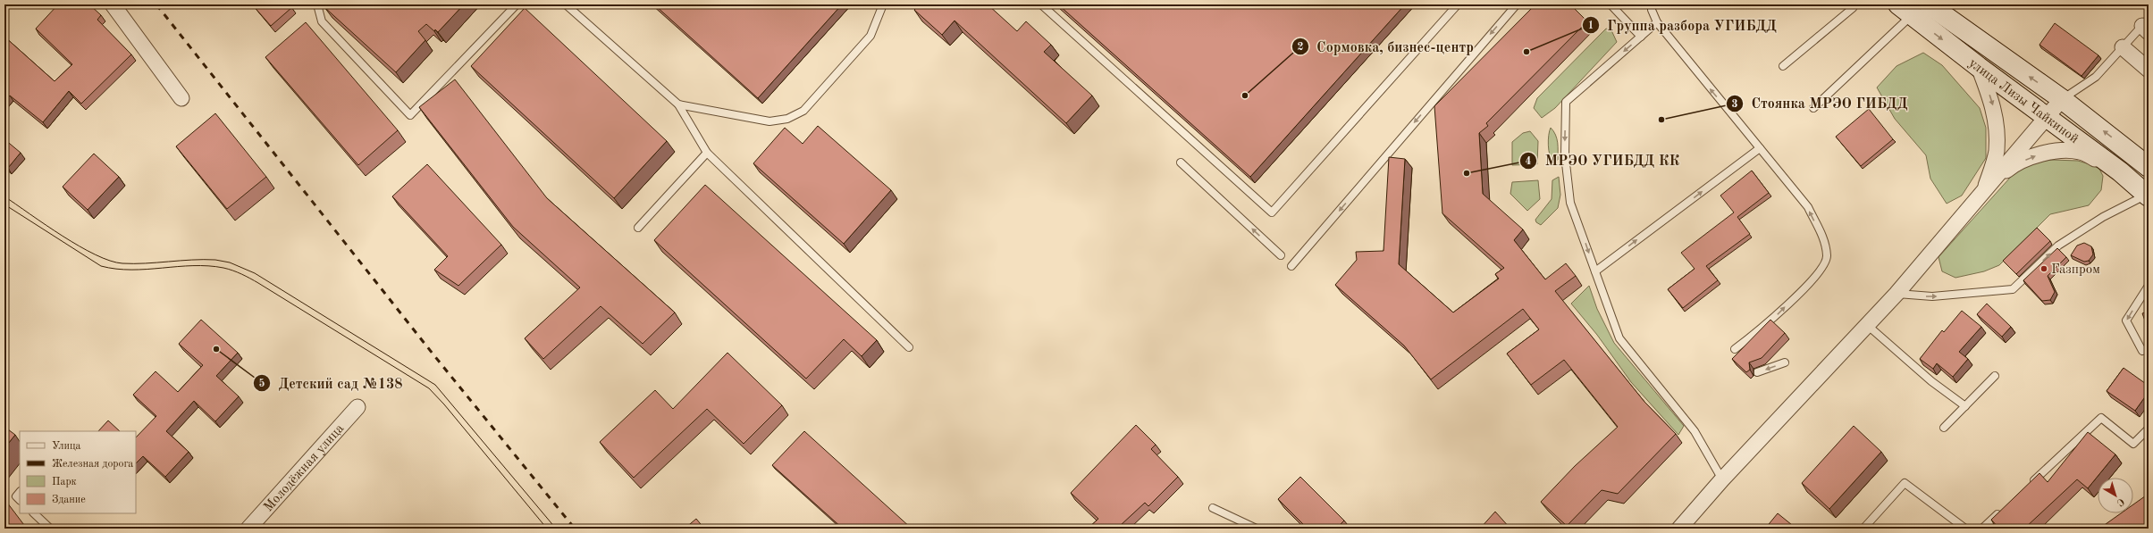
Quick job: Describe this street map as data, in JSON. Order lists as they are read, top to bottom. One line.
{"streets":{"main road":["улица Лизы Чайкиной"],"street":["Молодёжная улица"]},"places":["Группа разбора УГИБДД","Сормовка, бизнес-центр","Стоянка МРЭО ГИБДД","МРЭО УГИБДД КК","Газпром","Детский сад №138"],"legend":["Улица","Железная дорога","Парк","Здание"],"north":"bottom right"}
